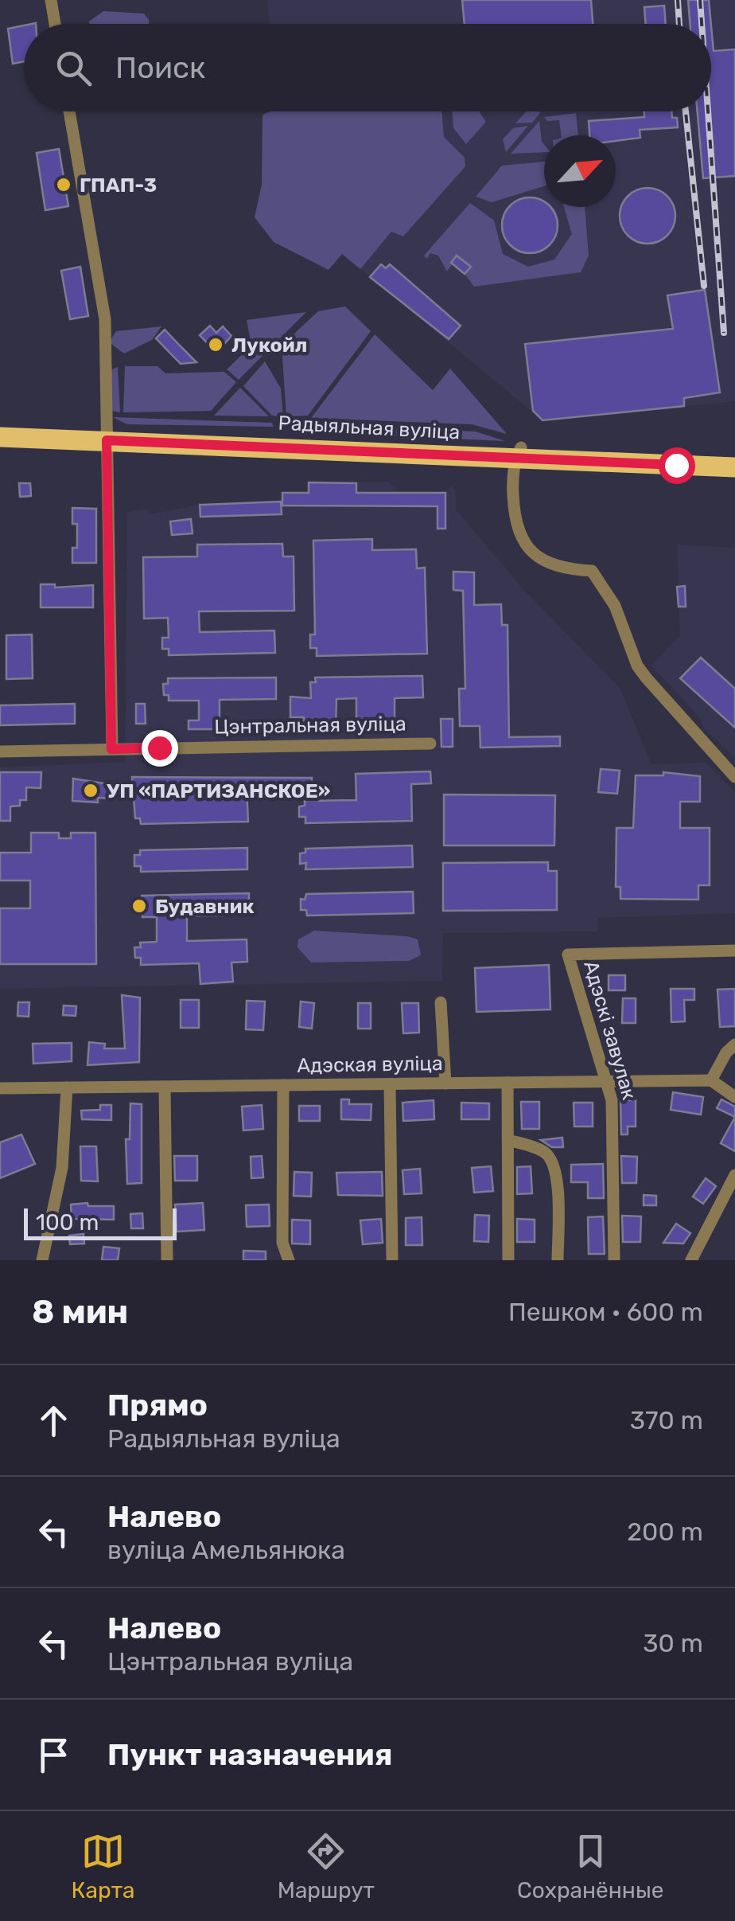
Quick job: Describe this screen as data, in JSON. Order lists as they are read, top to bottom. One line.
{"streets":{"main road":["Радыяльная вуліца"],"street":["Цэнтральная вуліца","Адэскі завулак","Адэская вуліца"]},"crossings":[["Адэскі завулак","Адэская вуліца"]],"places":["ГПАП-3","Лукойл","УП «ПАРТИЗАНСКОЕ»","Будавник"],"scale_bar":"100 m","north":"top right","page":{"search":"Поиск","scale":"100 m","heading":["8 мин","Пешком · 600 m"],"list":[["Прямо","Радыяльная вуліца","370 m"],["Налево","вуліца Амельянюка","200 m"],["Налево","Цэнтральная вуліца","30 m"],"Пункт назначения"],"nav":["Карта","Маршрут","Сохранённые"]}}
